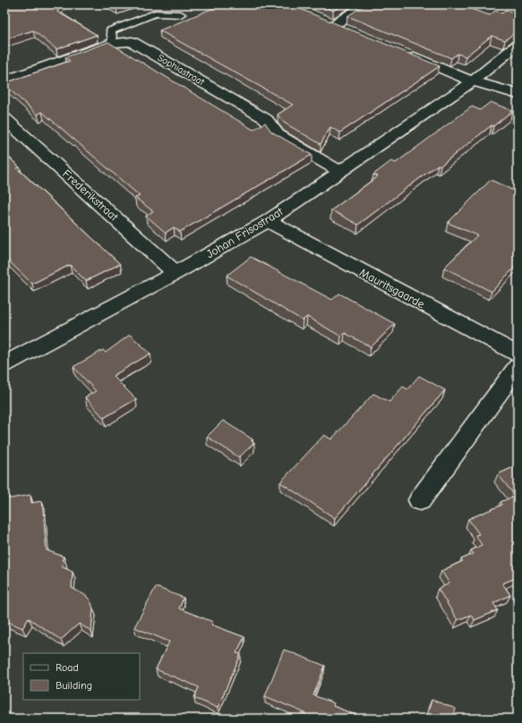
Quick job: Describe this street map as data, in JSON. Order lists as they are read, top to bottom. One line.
{"streets":{"street":["Sophiastraat","Frederikstraat","Johan Frisostraat","Mauritsgaarde"]},"crossings":[["Sophiastraat","Johan Frisostraat"],["Frederikstraat","Johan Frisostraat"],["Johan Frisostraat","Mauritsgaarde"]],"legend":["Road","Building"]}
